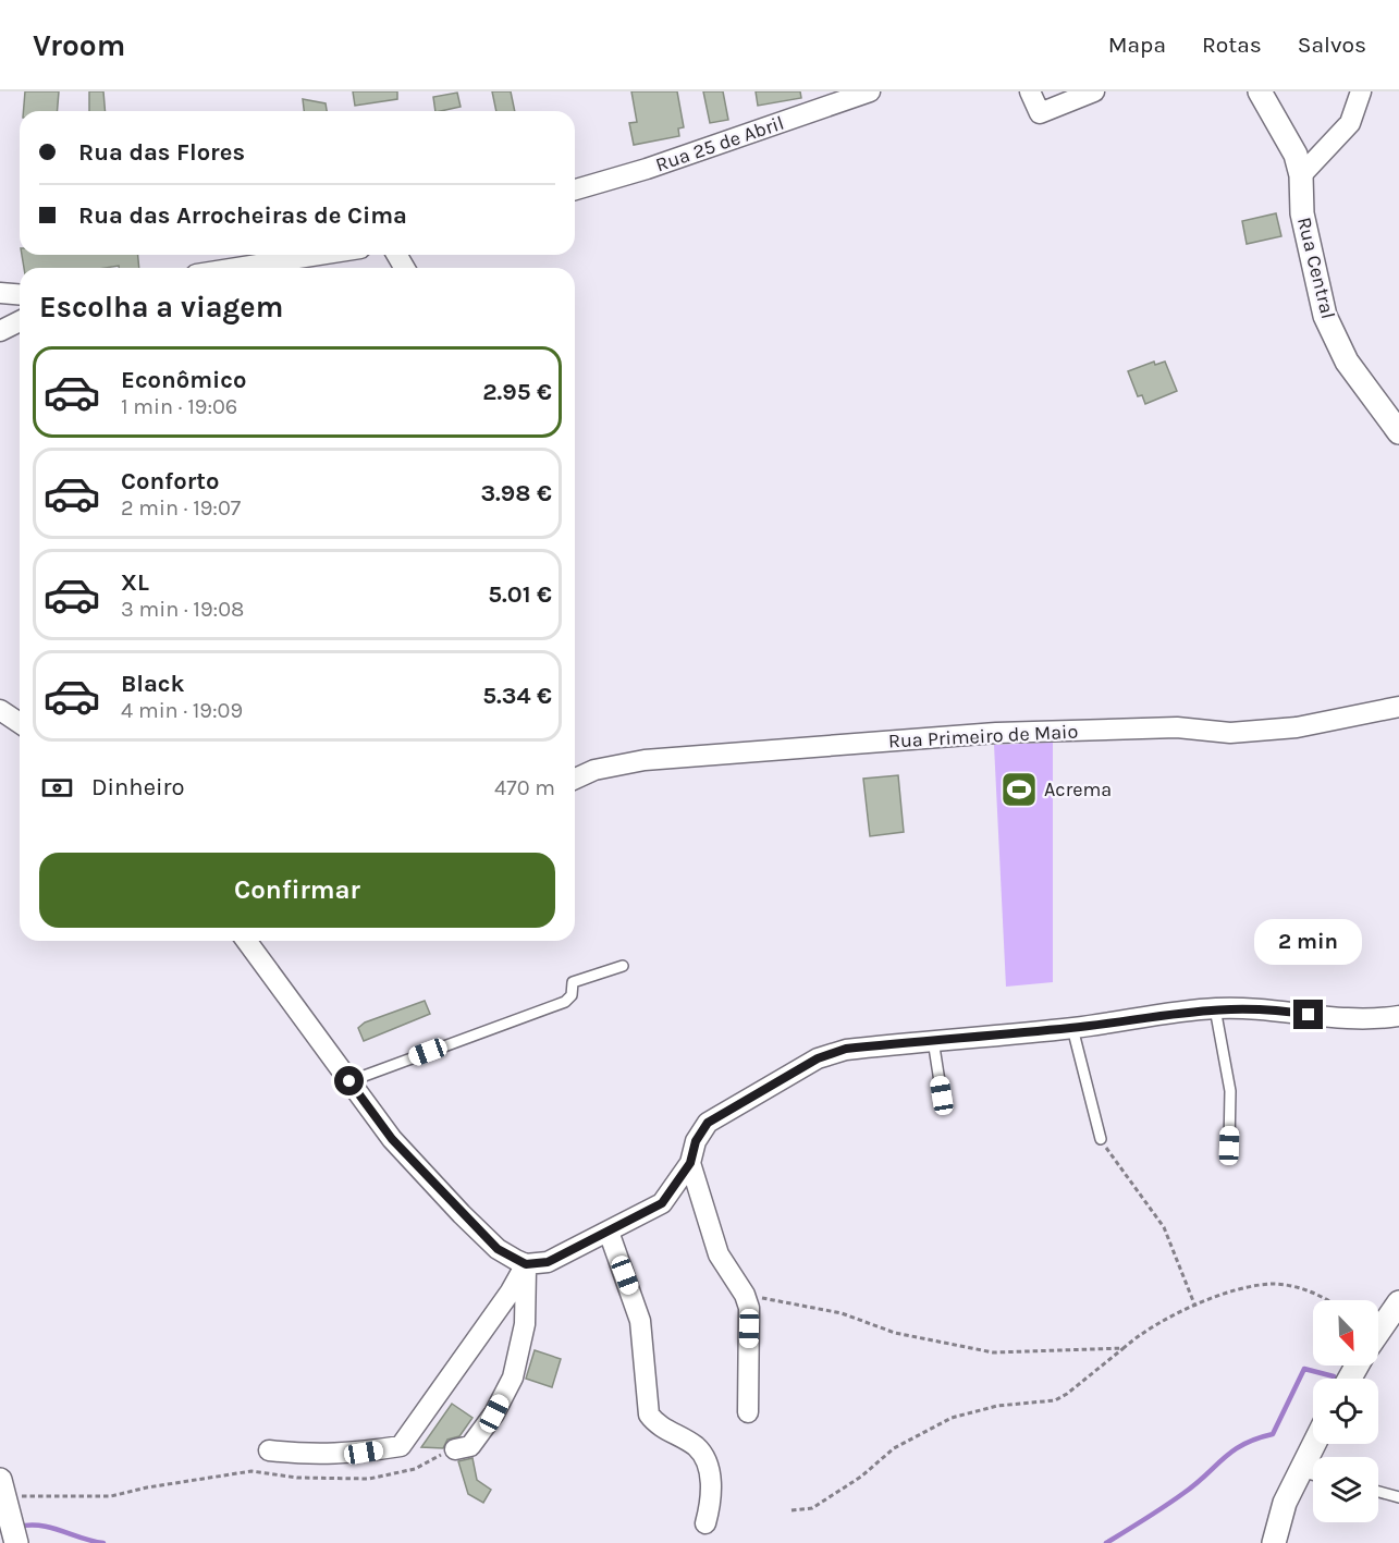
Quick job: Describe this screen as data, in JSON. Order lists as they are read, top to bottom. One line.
{"streets":{"street":["Rua 25 de Abril","Rua Central","Rua Primeiro de Maio"]},"places":{"sports":["Acrema"]},"north":"bottom right","page":{"header":"Vroom","nav":["Mapa","Rotas","Salvos"],"banner":["Rua das Flores","Rua das Arrocheiras de Cima"],"heading":"Escolha a viagem","list":[{"name":"Econômico","note":"1 min · 19:06","value":"2.95 €"},{"name":"Conforto","note":"2 min · 19:07","value":"3.98 €"},{"name":"XL","note":"3 min · 19:08","value":"5.01 €"},{"name":"Black","note":"4 min · 19:09","value":"5.34 €"}],"pay":["Dinheiro","470 m"],"buttons":"Confirmar","bubble":"2 min"}}
